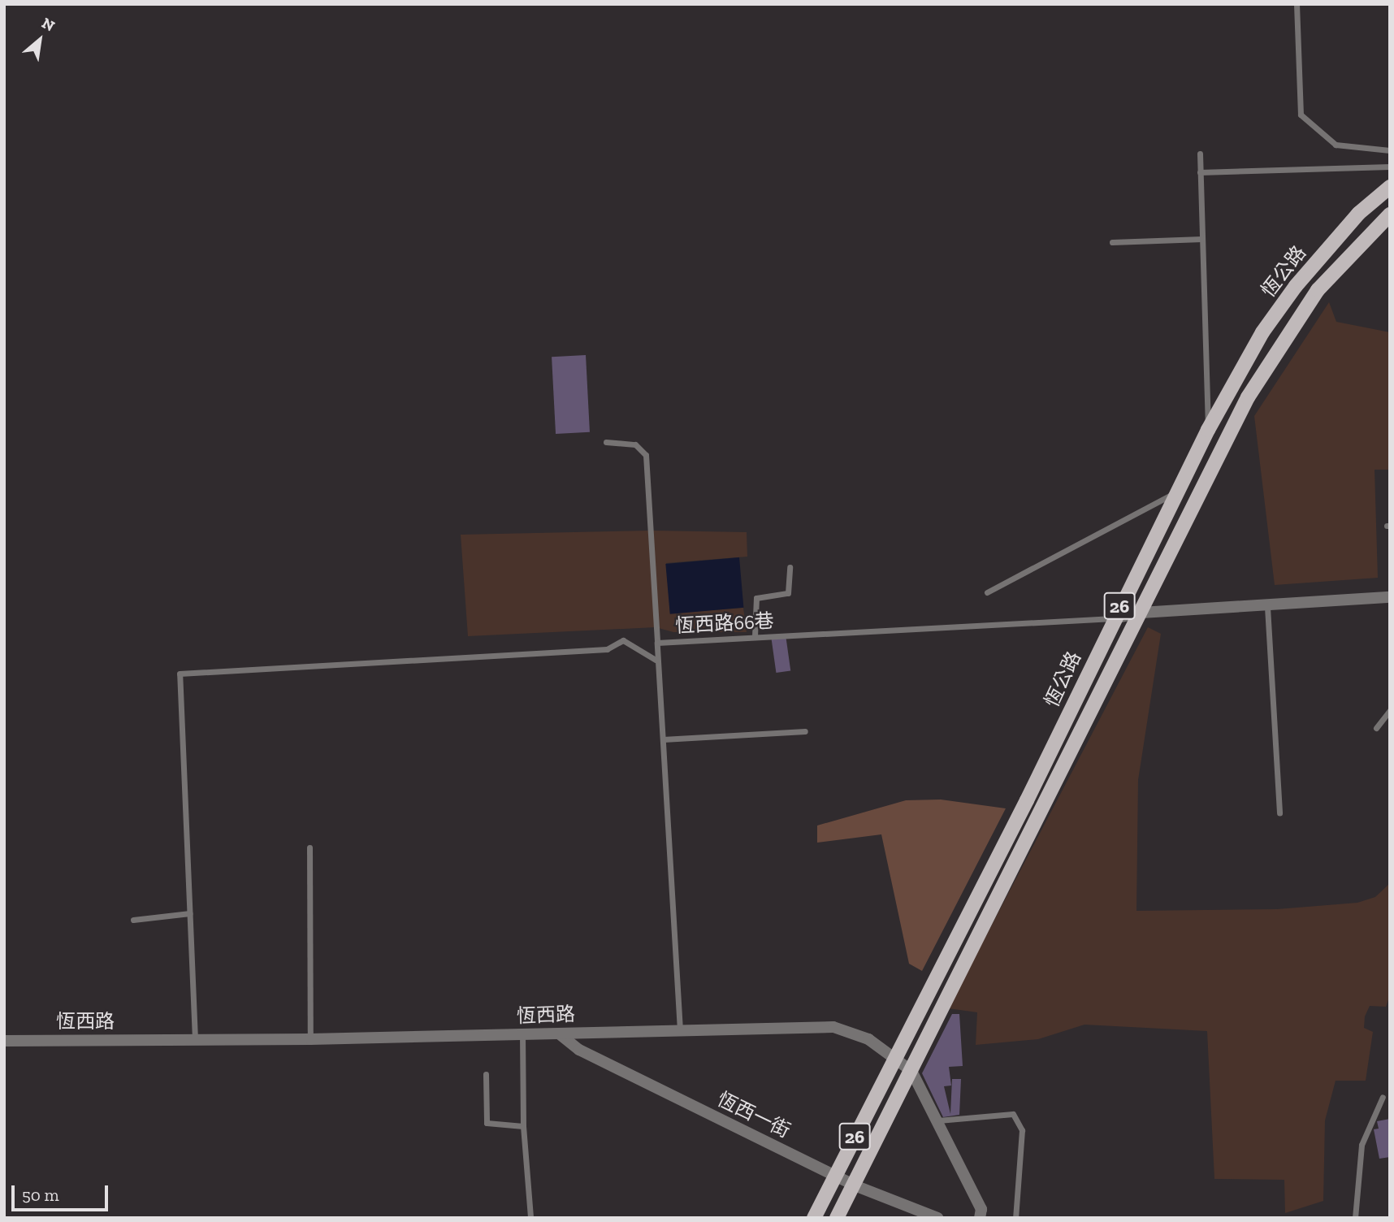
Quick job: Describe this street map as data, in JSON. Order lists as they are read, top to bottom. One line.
{"streets":{"main road":["恆公路","26"],"street":["恆西路","恆西一街"],"lane":["恆西路66巷"]},"crossings":[["恆公路","恆西路66巷"],["恆公路","恆西路"],["恆公路","恆西一街"],["恆西路66巷","恆西路"],["恆西路","恆西一街"]],"scale_bar":"50 m","north":"top right"}
